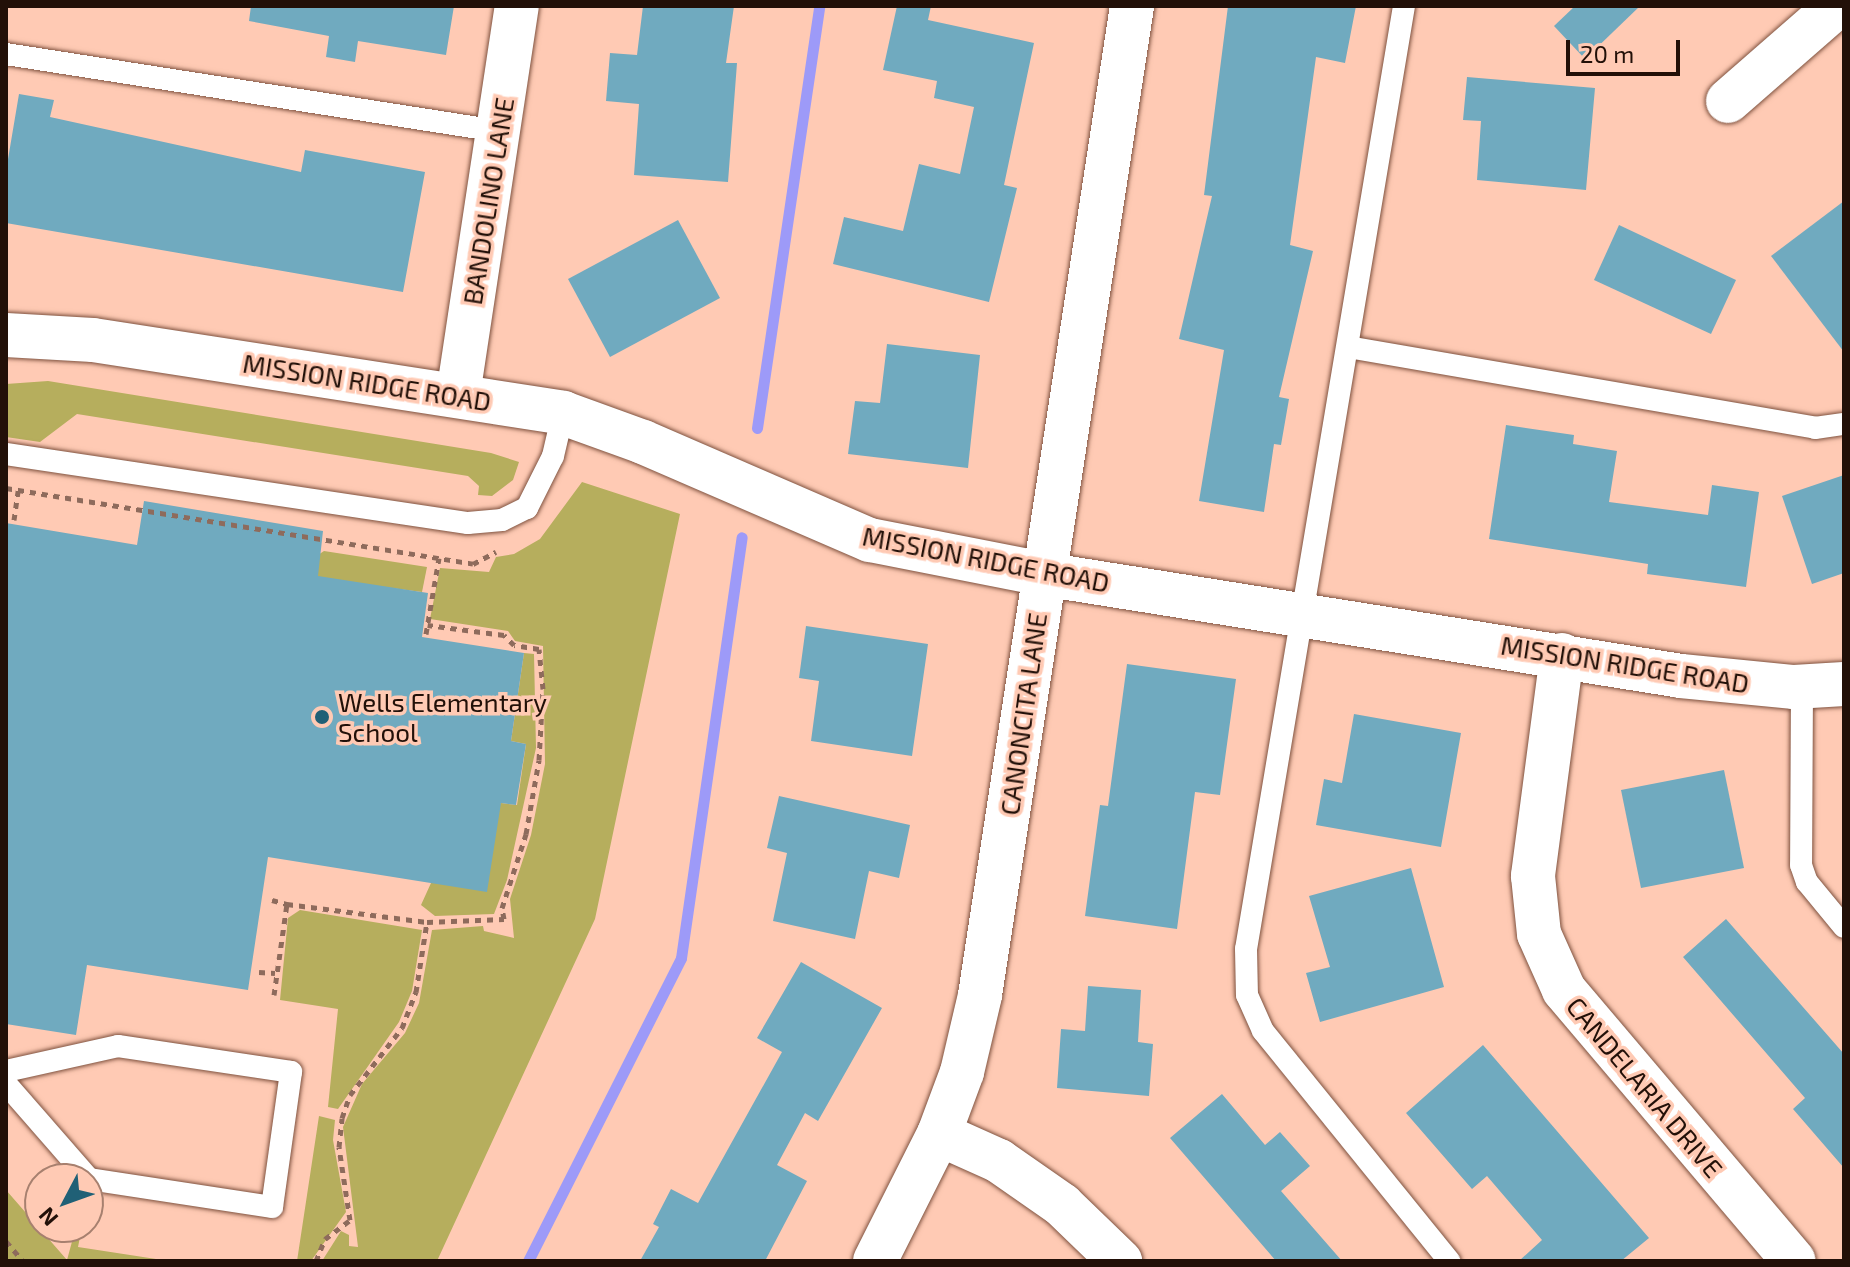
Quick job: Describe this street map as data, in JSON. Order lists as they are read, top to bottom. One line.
{"streets":{"street":["BANDOLINO LANE","MISSION RIDGE ROAD","CANONCITA LANE","CANDELARIA DRIVE"]},"crossings":[["BANDOLINO LANE","MISSION RIDGE ROAD"],["MISSION RIDGE ROAD","CANONCITA LANE"],["MISSION RIDGE ROAD","CANDELARIA DRIVE"]],"places":["Wells Elementary School"],"scale_bar":"20 m","north":"bottom left"}
